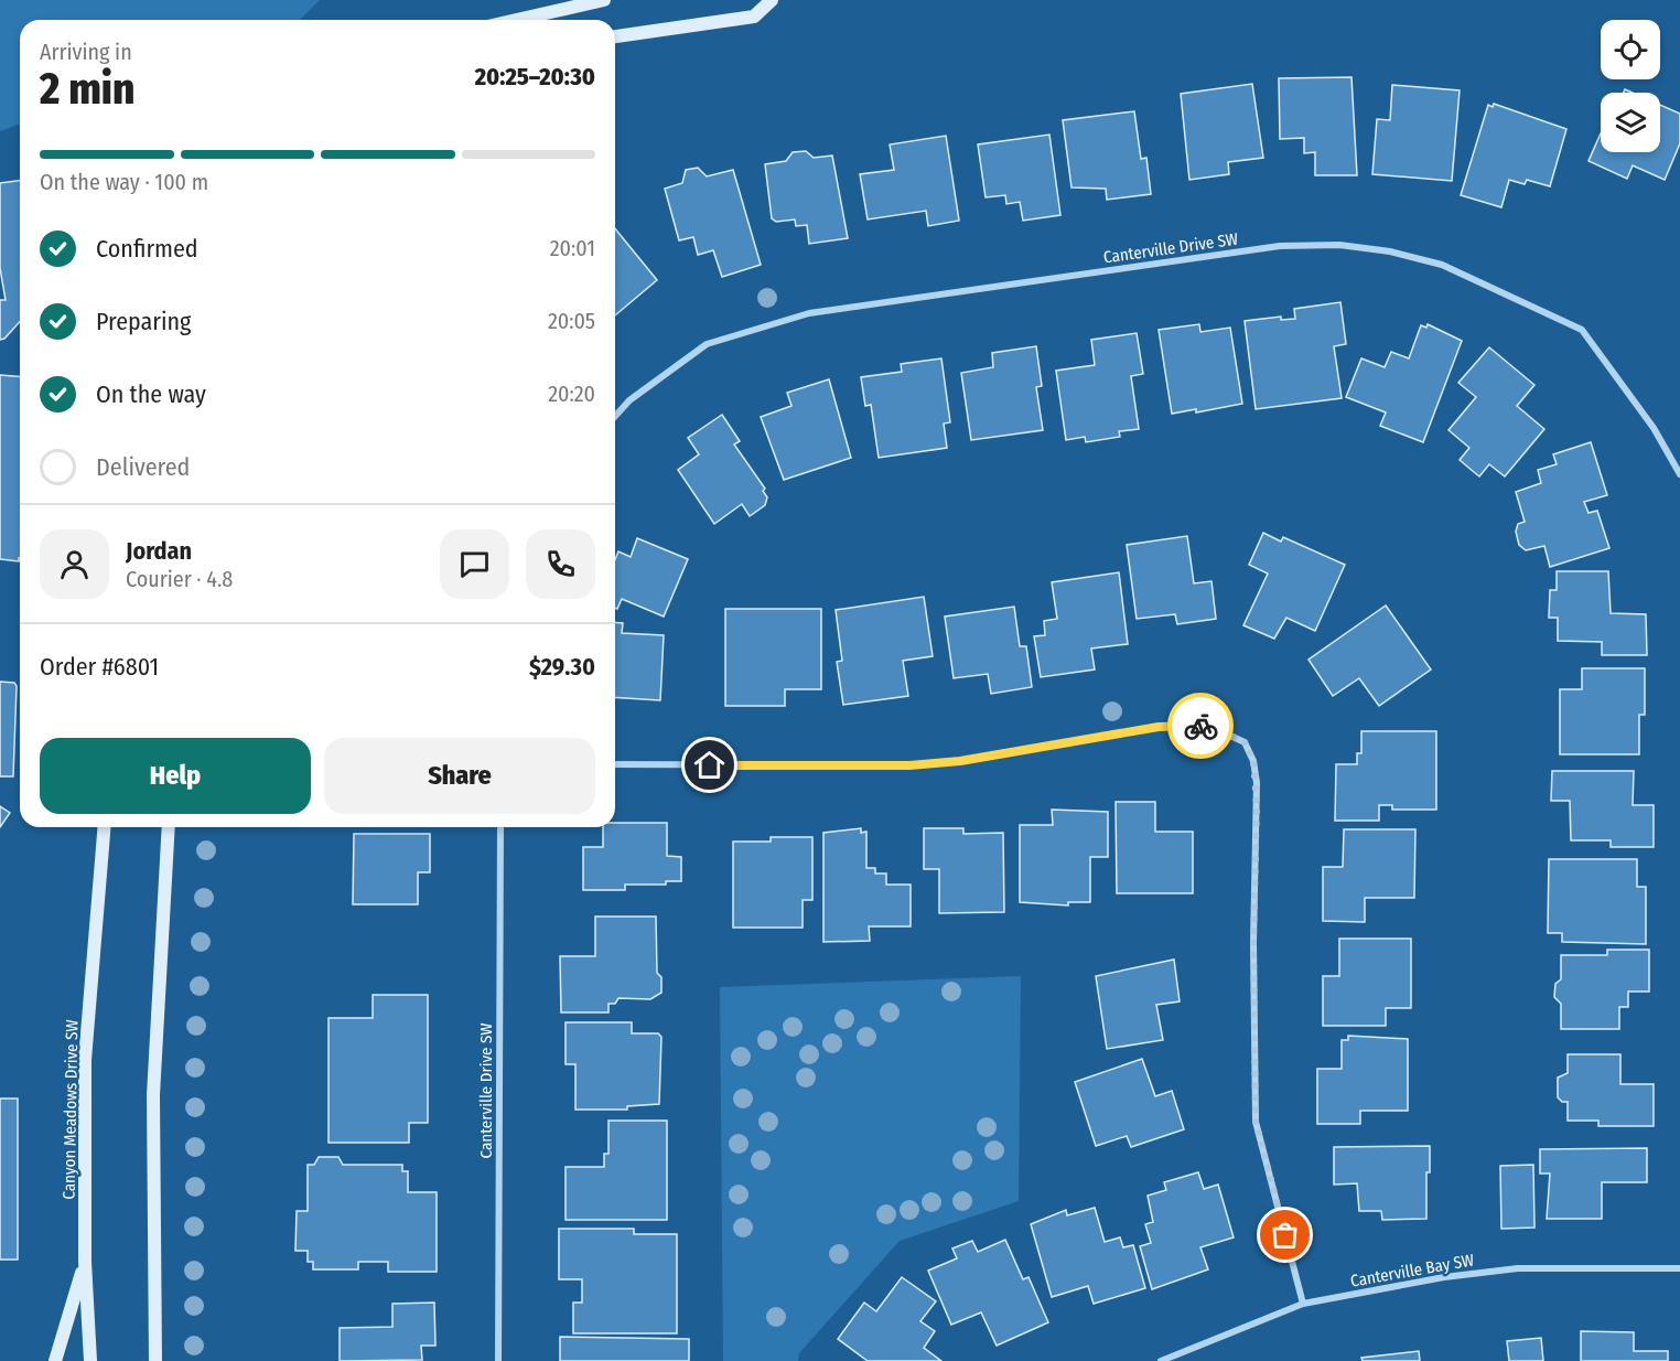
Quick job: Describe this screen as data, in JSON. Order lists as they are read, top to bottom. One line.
{"streets":{"main road":["Canyon Meadows Drive SW"],"street":["Canterville Drive SW","Canterville Bay SW"]},"page":{"heading":["2 min","Arriving in","20:25–20:30"],"panel":["Jordan","Courier · 4.8","Order #6801","$29.30"],"bar":"On the way · 100 m","list":[["Confirmed","20:01"],["Preparing","20:05"],["On the way","20:20"],"Delivered"],"buttons":["Help","Share"]}}
